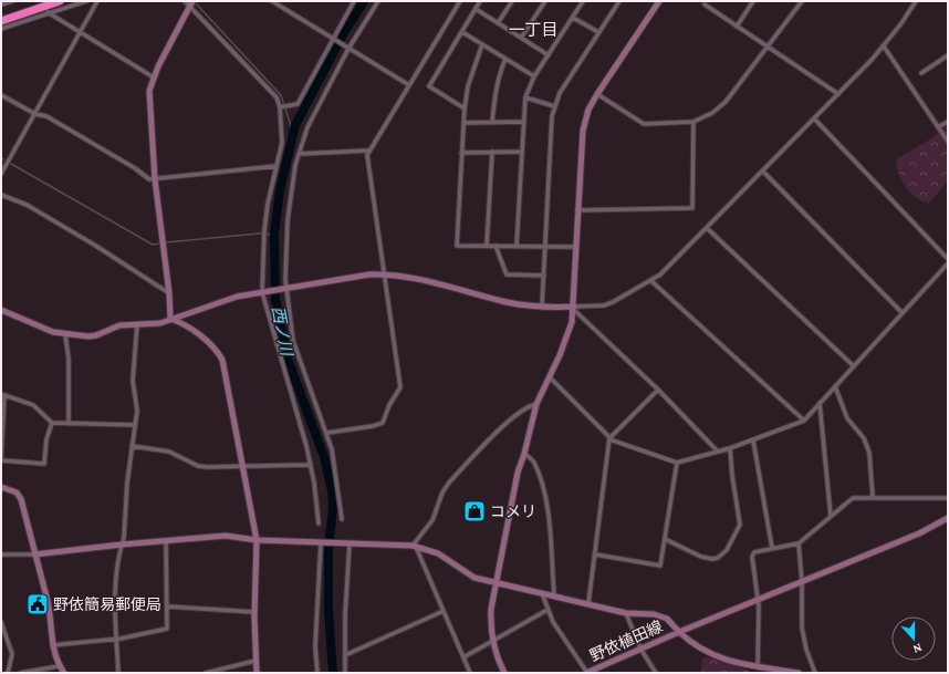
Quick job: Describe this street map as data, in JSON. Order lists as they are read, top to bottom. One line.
{"streets":{"street":["野依植田線"]},"districts":["一丁目"],"water":["西ノ川"],"places":{"shop":["コメリ"],"public building":["野依簡易郵便局"]},"north":"bottom"}
